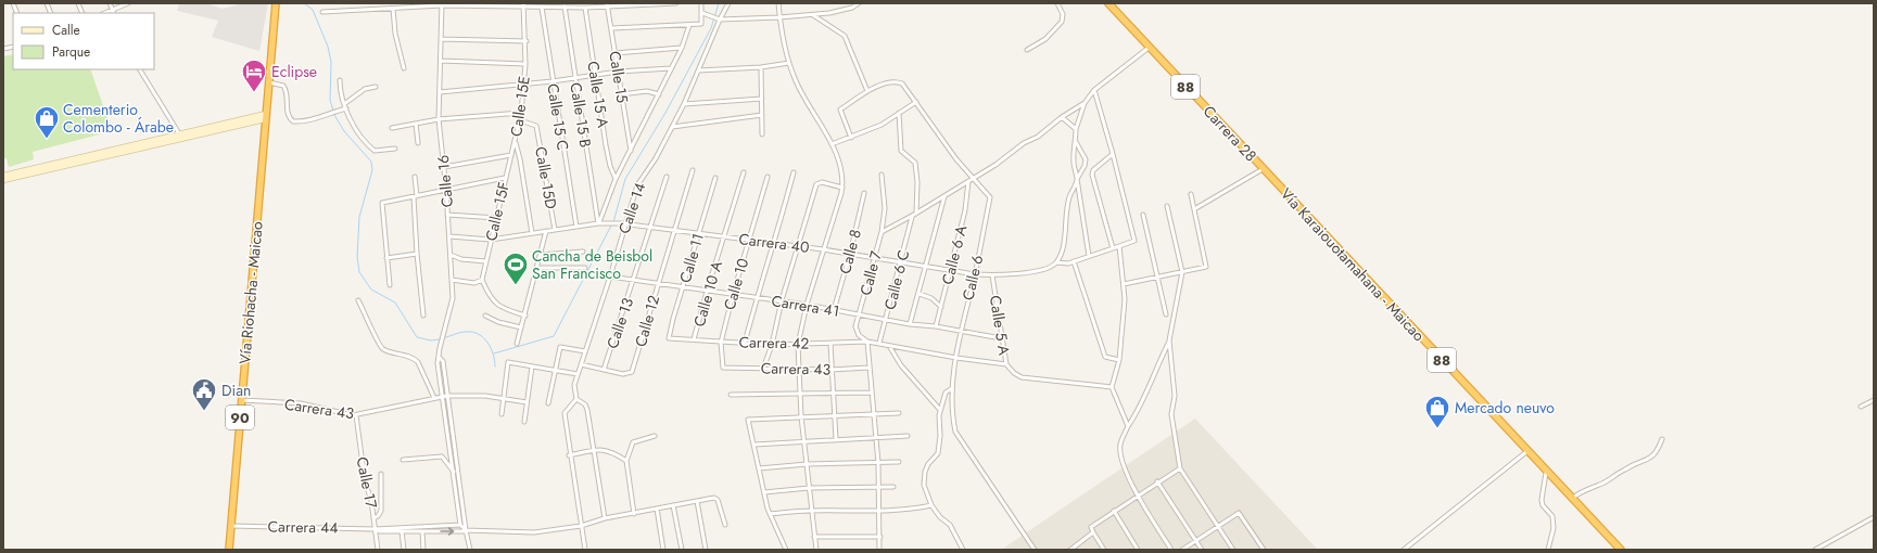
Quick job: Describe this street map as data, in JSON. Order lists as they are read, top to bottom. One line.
{"streets":{"highway":["88","Carrera 28","Vía Karaiouotamahana - Maicao","Vía Riohacha - Maicao","90"],"street":["Calle 15","Calle 15 A","Calle 15E","Calle 15 B","Calle 15 C","Calle 15D","Calle 16","Calle 14","Calle 15F","Carrera 40","Calle 8","Calle 6 A","Calle 11","Calle 7","Calle 6","Calle 6 C","Calle 10","Calle 10 A","Carrera 41","Calle 12","Calle 13","Calle 5 A","Carrera 42","Carrera 43","Calle 17","Carrera 44"]},"crossings":[["Calle 15E","Calle 15D"],["Calle 15E","Calle 15F"],["Calle 15E","Carrera 40"],["Calle 15 B","Carrera 40"],["Calle 15 C","Carrera 40"],["Carrera 28","Vía Karaiouotamahana - Maicao"],["Calle 15D","Carrera 40"],["Calle 16","Carrera 40"],["Calle 16","Carrera 43"],["Calle 16","Carrera 44"],["Calle 14","Carrera 40"],["Calle 14","Carrera 41"],["Calle 15F","Carrera 40"],["Carrera 40","Calle 8"],["Carrera 40","Calle 6 A"],["Carrera 40","Calle 11"],["Carrera 40","Calle 7"],["Carrera 40","Calle 6"],["Carrera 40","Calle 6 C"],["Carrera 40","Calle 10"],["Carrera 40","Calle 10 A"],["Carrera 40","Calle 12"],["Carrera 40","Calle 13"],["Carrera 40","Calle 5 A"],["Calle 8","Carrera 41"],["Calle 6 A","Carrera 41"],["Calle 11","Carrera 41"],["Calle 11","Carrera 42"],["Calle 7","Carrera 41"],["Calle 7","Carrera 42"],["Calle 6","Carrera 41"],["Calle 6 C","Carrera 41"],["Calle 6 C","Carrera 42"],["Calle 10","Carrera 41"],["Calle 10","Carrera 42"],["Calle 10","Carrera 43"],["Vía Riohacha - Maicao","Carrera 43"],["Vía Riohacha - Maicao","90"],["Vía Riohacha - Maicao","Carrera 44"],["Calle 10 A","Carrera 41"],["Calle 10 A","Carrera 42"],["Carrera 41","Calle 12"],["Carrera 41","Calle 13"],["Carrera 41","Calle 5 A"],["Calle 12","Calle 13"],["Carrera 43","Calle 17"],["Calle 17","Carrera 44"]],"places":{"hotel":["Eclipse"],"shop":["Cementerio Colombo - Árabe","Mercado neuvo"],"sports":["Cancha de Beisbol San Francisco"],"public building":["Dian"]},"legend":["Calle","Parque"]}
